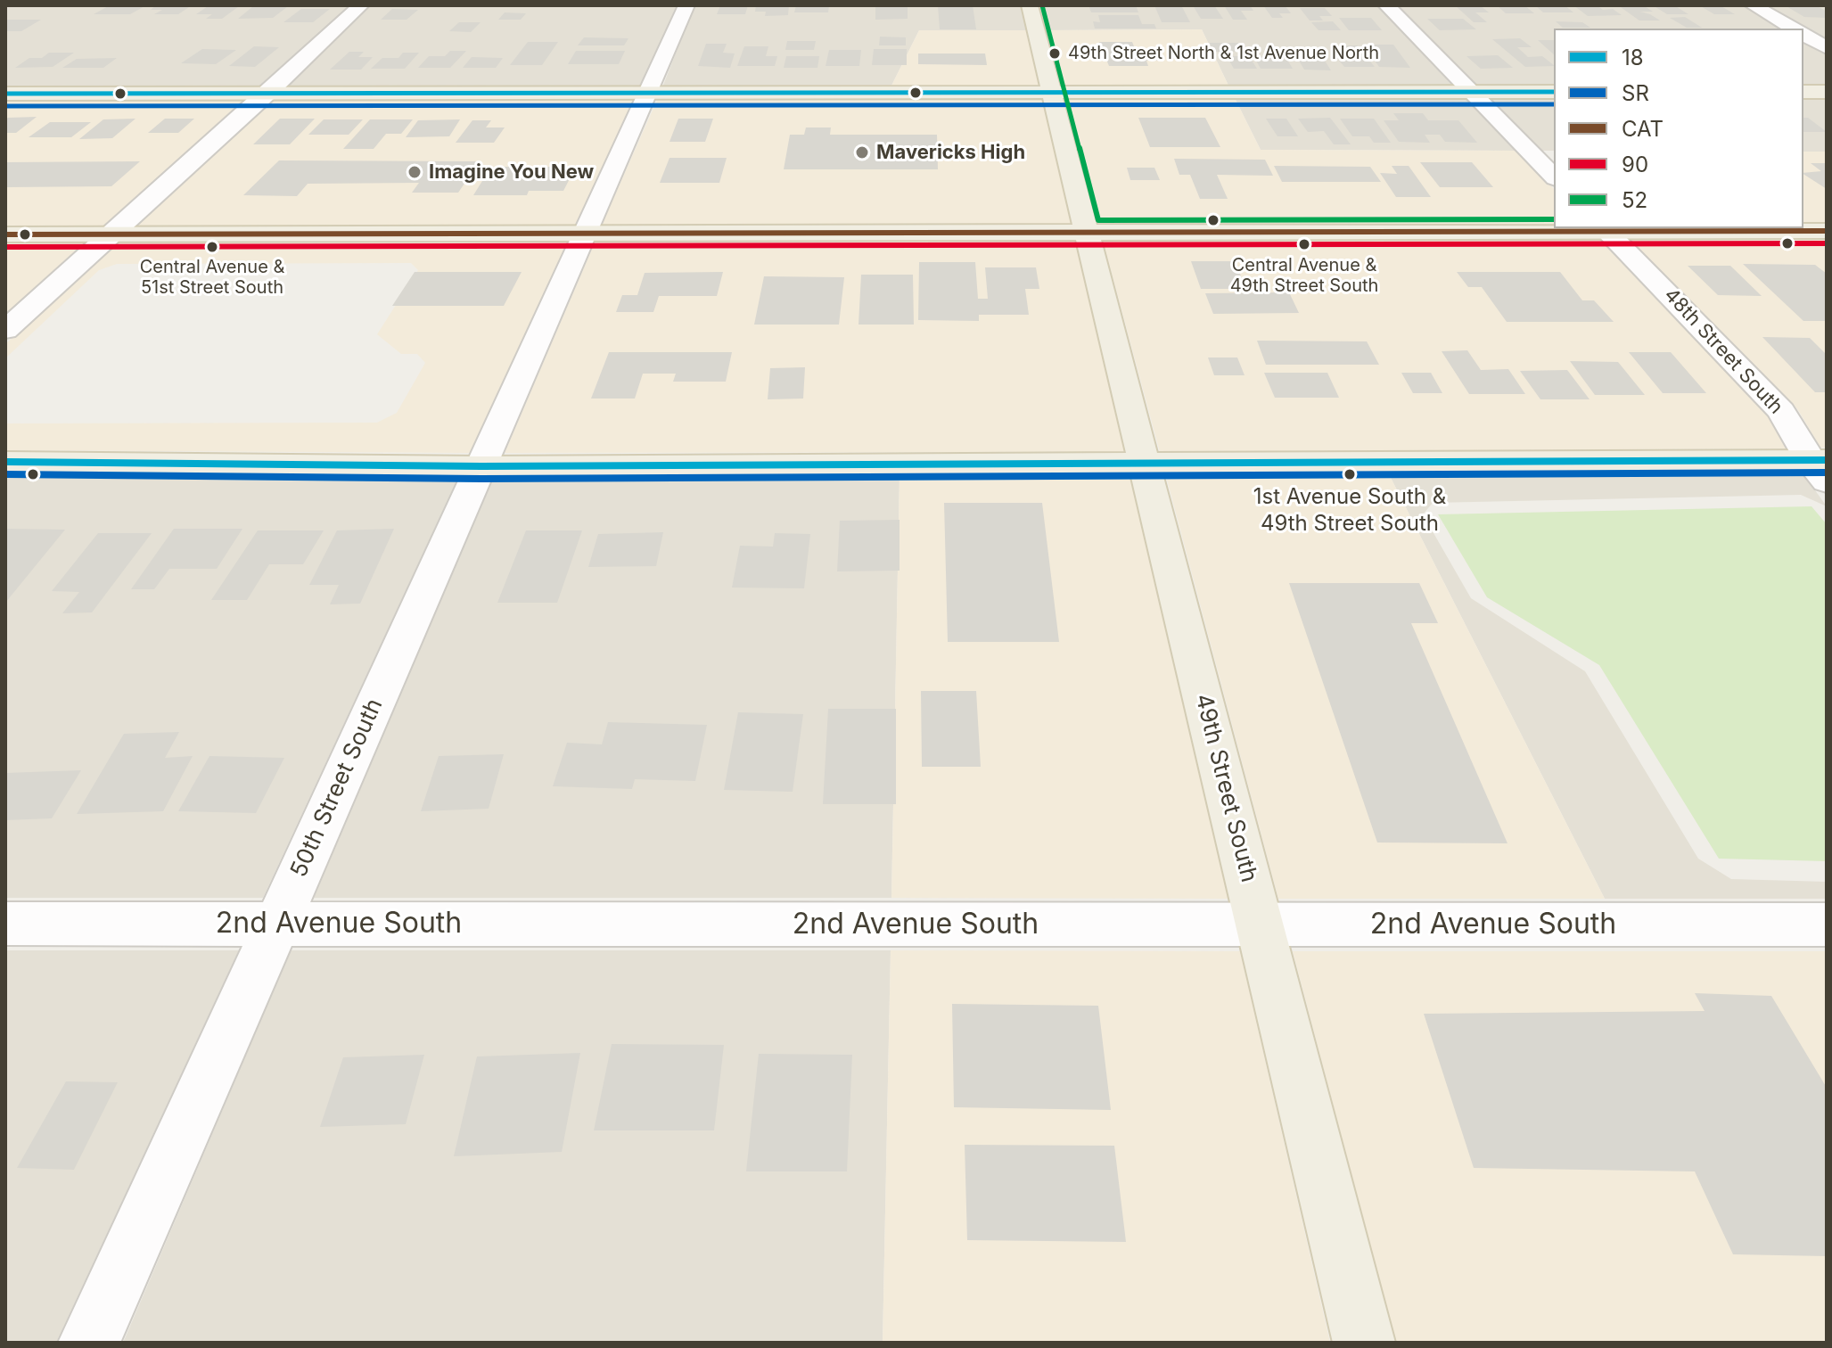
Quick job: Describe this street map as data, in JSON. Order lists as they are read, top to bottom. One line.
{"streets":{"main road":["49th Street South"],"street":["48th Street South","50th Street South","2nd Avenue South"]},"crossings":[["50th Street South","2nd Avenue South"],["49th Street South","2nd Avenue South"]],"places":["49th Street North & 1st Avenue North","Mavericks High","Imagine You New","Central Avenue & 49th Street South","Central Avenue & 51st Street South","1st Avenue South & 49th Street South"],"lines":["transit line 52","transit line 18","transit line SR","transit line CAT","transit line 90"],"legend":["18","SR","CAT","90","52"]}
